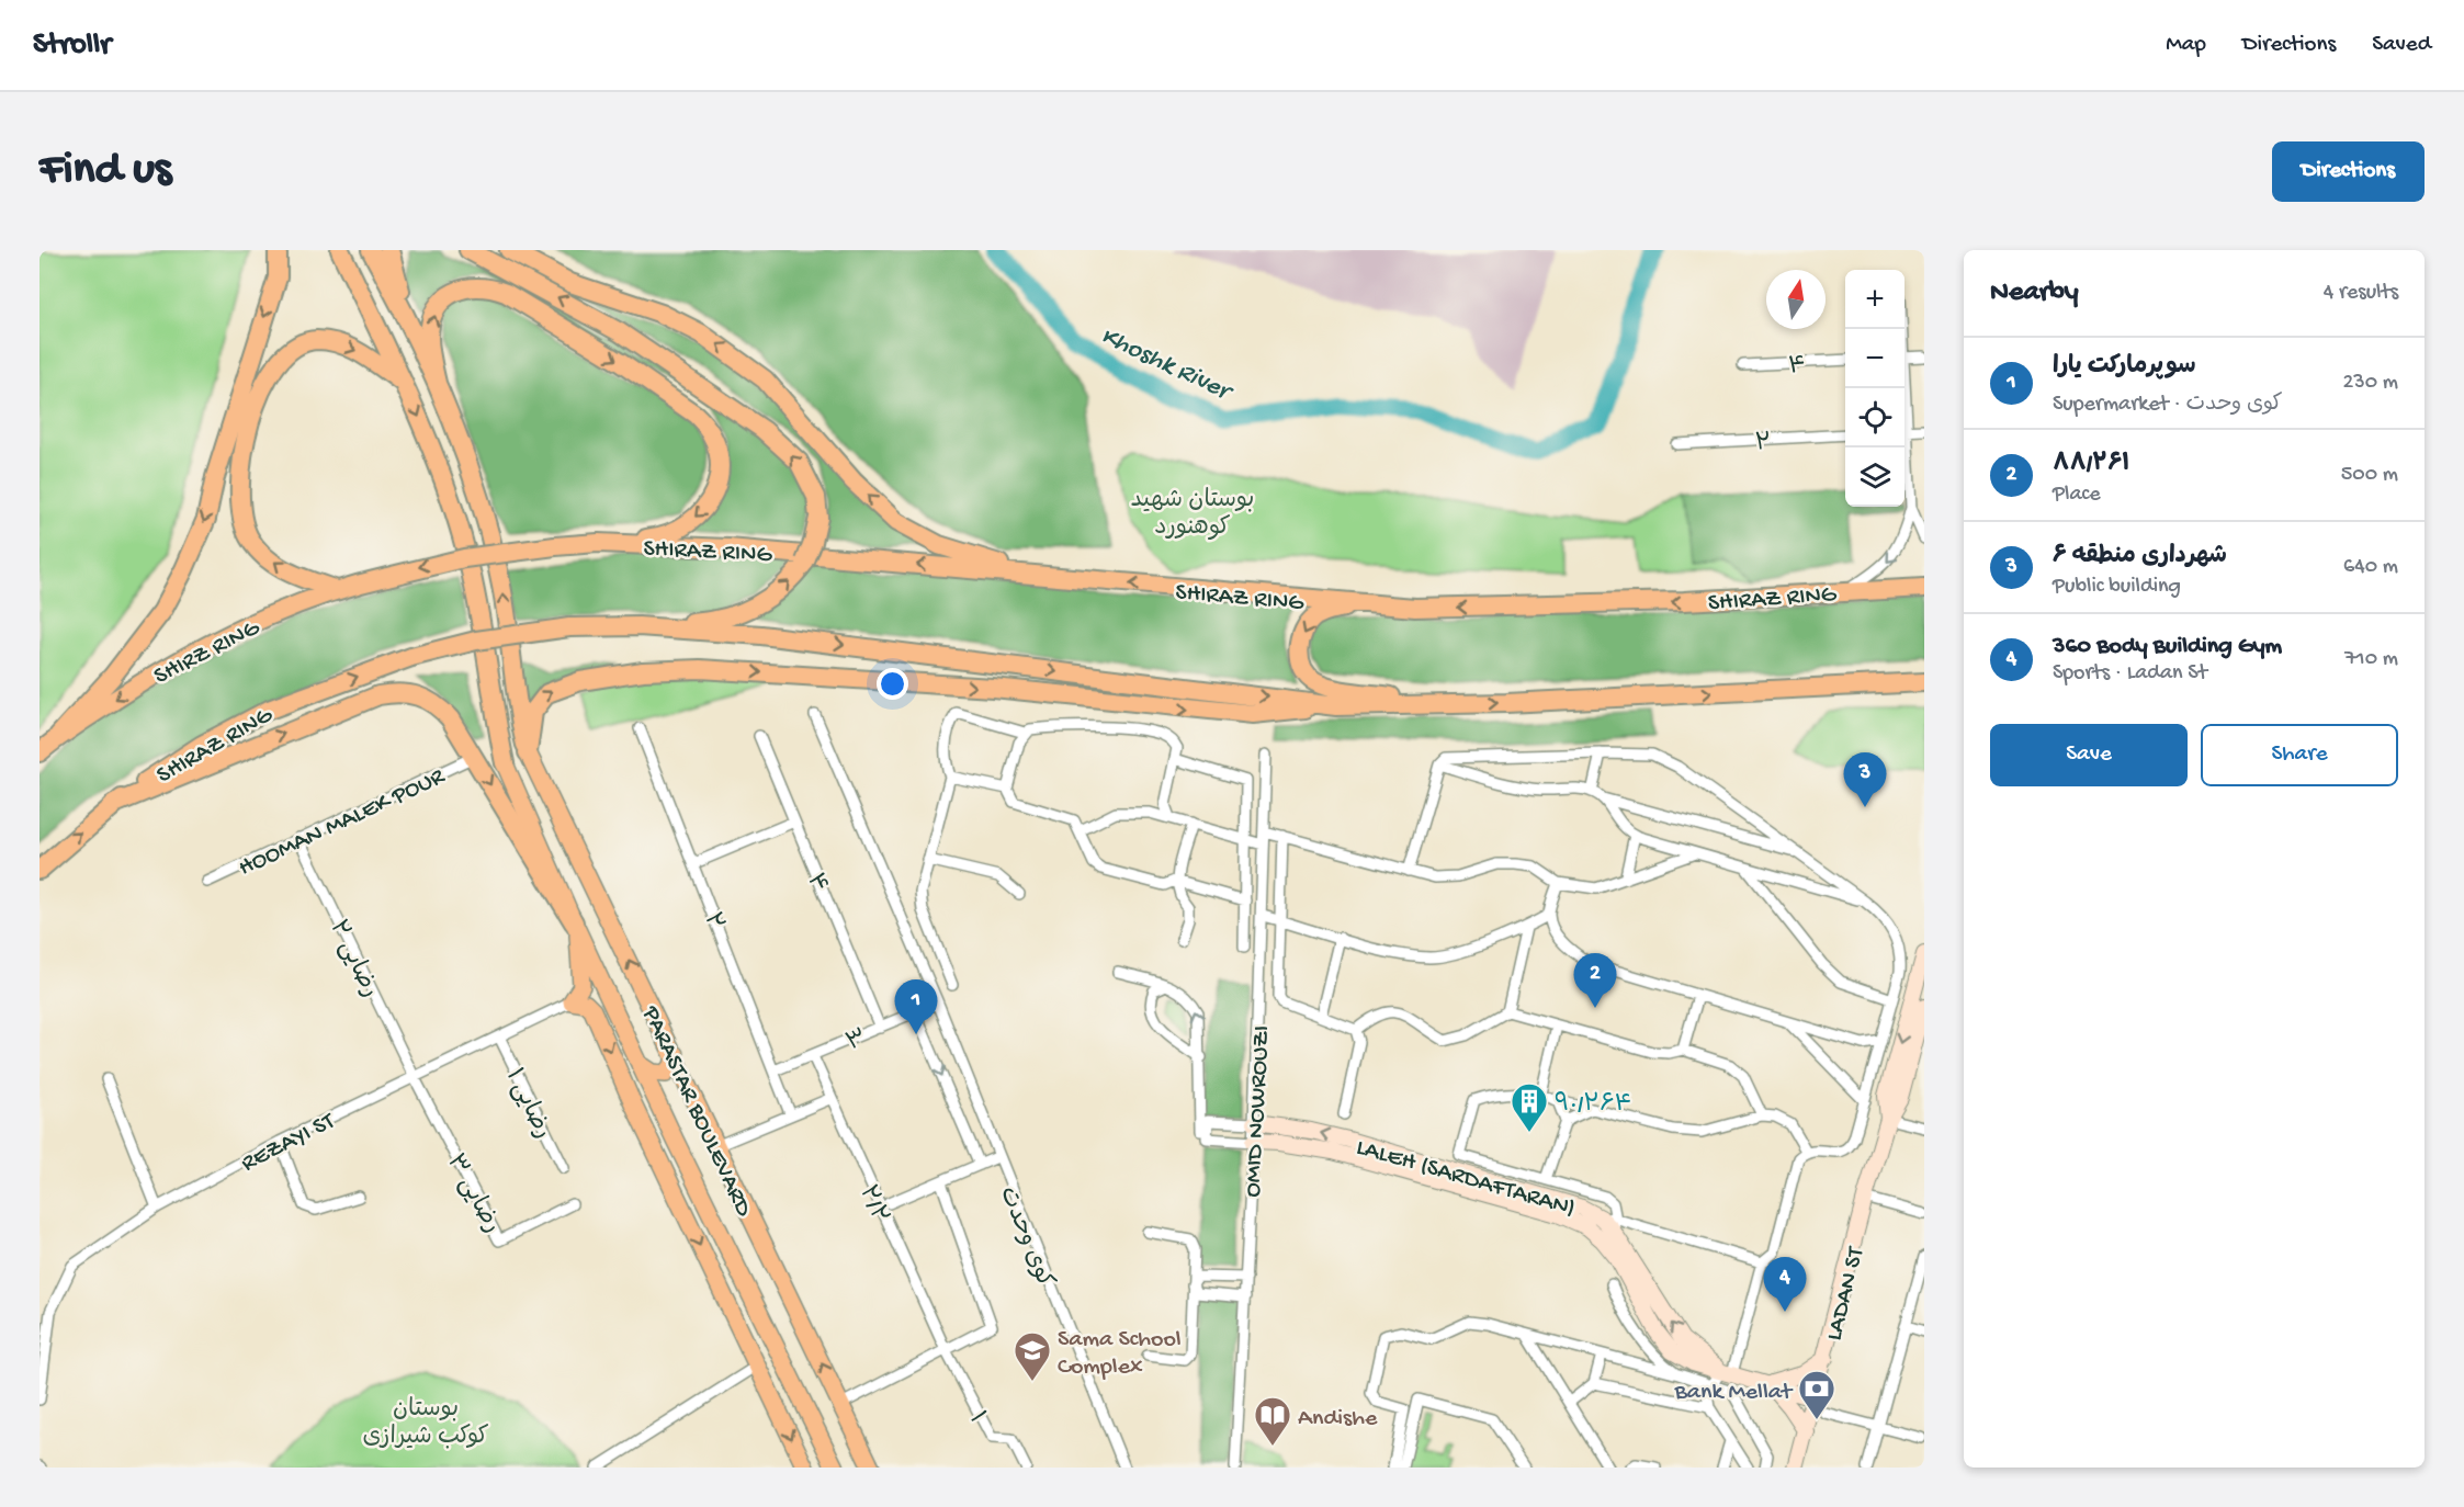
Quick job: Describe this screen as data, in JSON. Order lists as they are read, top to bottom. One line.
{"streets":{"highway":["SHIRAZ RING","SHIRZ RING"],"main road":["PARASTAR BOULEVARD"],"street":["۴","۲","HOOMAN MALEK POUR","رضایی ۲","۳","رضایی ۱","OMID NOWROUZI","REZAYI ST","LALEH (SARDAFTARAN)","رضایی ۳","۲/۲","کوی وحدت","LADAN ST","۱"]},"crossings":[["۴","۳"],["۲","۳"],["SHIRAZ RING","SHIRZ RING"],["HOOMAN MALEK POUR","رضایی ۲"],["رضایی ۲","REZAYI ST"],["رضایی ۲","رضایی ۳"],["۳","۲/۲"],["۳","کوی وحدت"],["رضایی ۱","REZAYI ST"],["OMID NOWROUZI","LALEH (SARDAFTARAN)"],["REZAYI ST","رضایی ۳"],["LALEH (SARDAFTARAN)","LADAN ST"],["۲/۲","۱"]],"one_way":["SHIRZ RING"],"water":["Khoshk River"],"parks":["بوستان شهید کوهنورد","بوستان کوکب شیرازی"],"places":{"building":["۹۰/۲۶۴"],"school or university":["Sama School Complex"],"bank":["Bank Mellat"],"library":["Andishe"]},"north":"top","page":{"header":"Strollr","nav":["Map","Directions","Saved"],"buttons":["Directions",["Save","Share"]],"title":"Find us","heading":["Nearby","4 results"],"map_buttons":["+","−"],"list":[{"mark":"1","name":"سوپرمارکت یارا","note":"Supermarket · کوی وحدت","value":"230 m"},{"mark":"2","name":"۸۸/۲۶۱","note":"Place","value":"500 m"},{"mark":"3","name":"شهرداری منطقه ۶","note":"Public building","value":"640 m"},{"mark":"4","name":"360 Body Building Gym","note":"Sports · Ladan St","value":"710 m"}],"pins":["3","2","1","4"]}}
